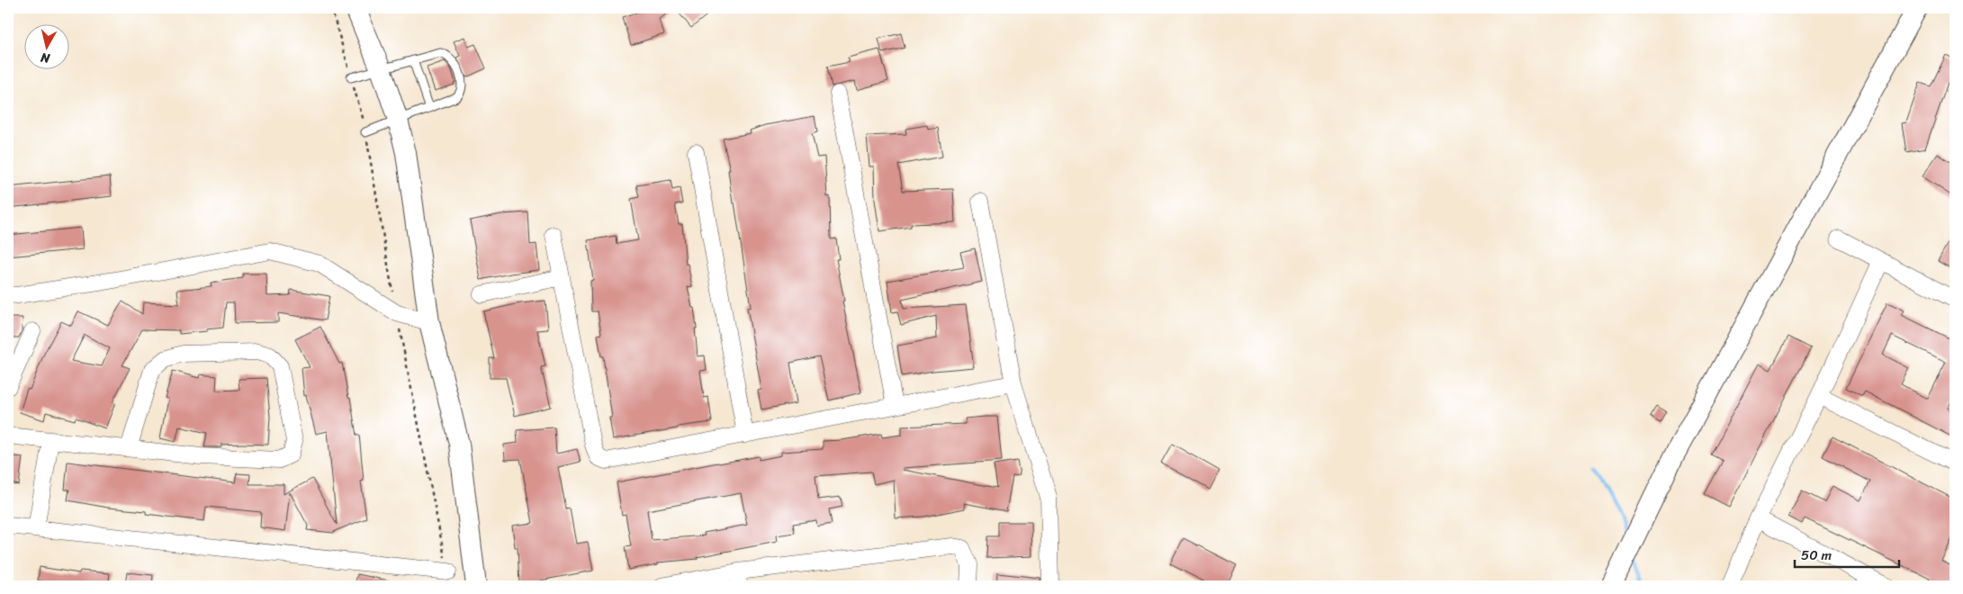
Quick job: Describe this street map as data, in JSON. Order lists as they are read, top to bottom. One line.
{"scale_bar":"50 m","north":"bottom"}
